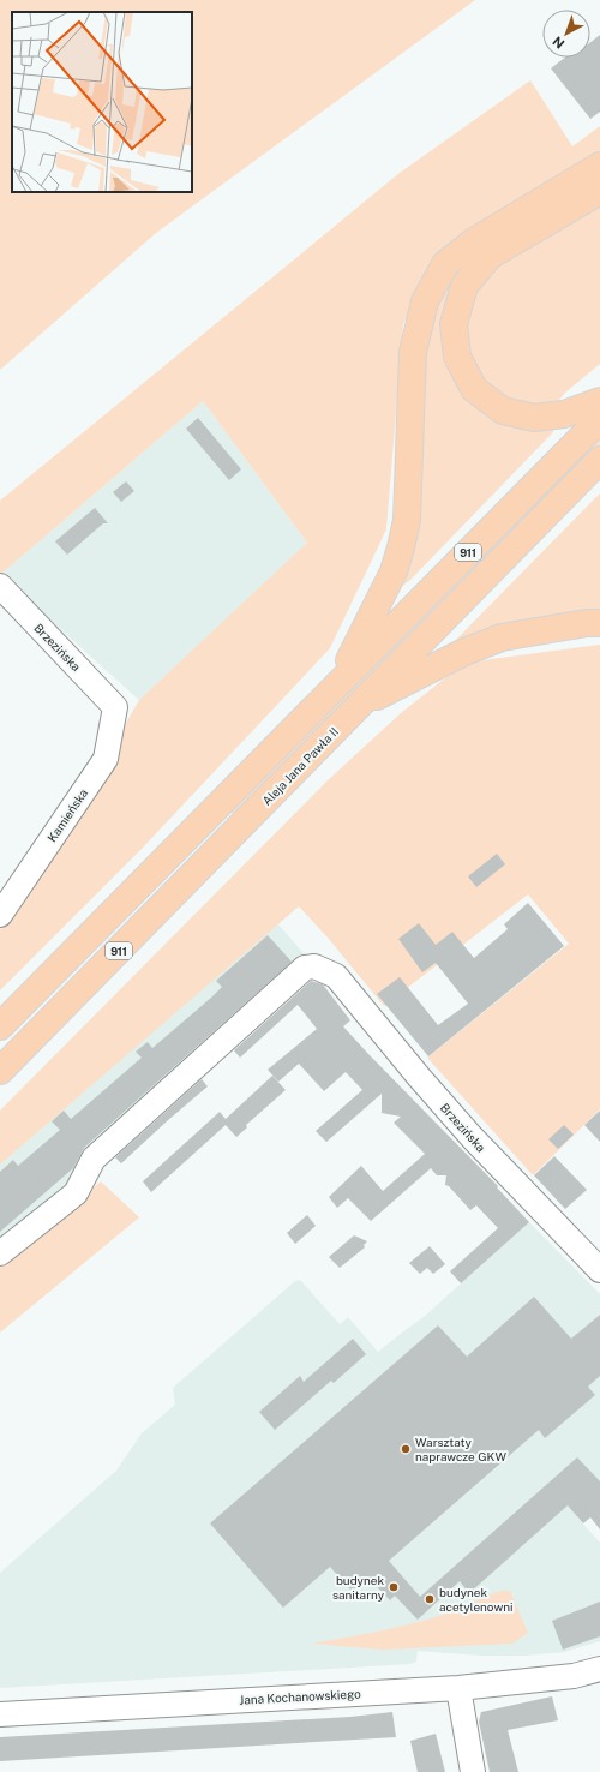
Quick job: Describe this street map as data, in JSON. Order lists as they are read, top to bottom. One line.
{"streets":{"main road":["911","Aleja Jana Pawła II"],"street":["Brzezińska","Kamieńska","Jana Kochanowskiego"]},"crossings":[["Brzezińska","Kamieńska"]],"places":["Warsztaty naprawcze GKW","budynek sanitarny","budynek acetylenowni"],"north":"bottom left"}
